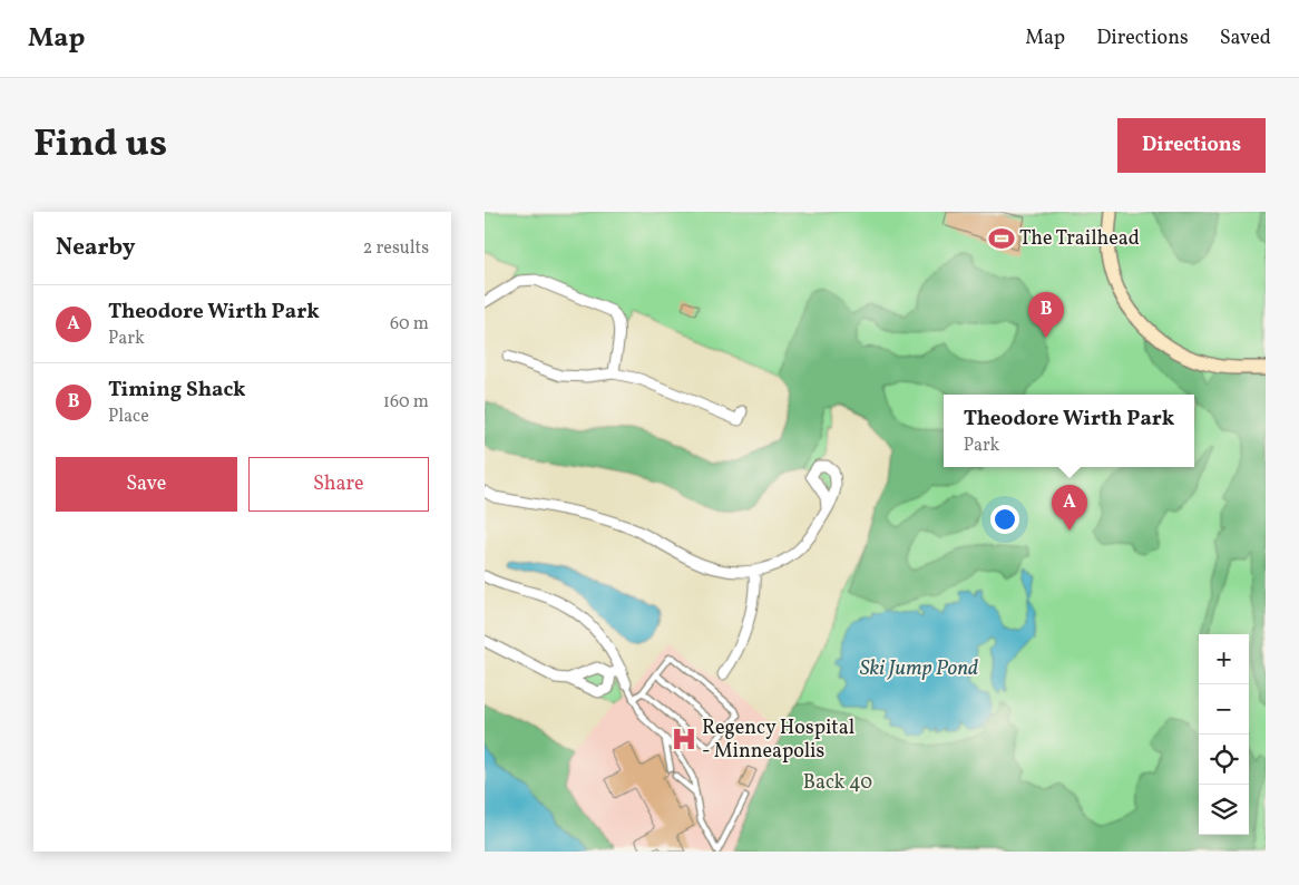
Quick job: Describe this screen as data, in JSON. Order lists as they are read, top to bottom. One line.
{"water":["Ski Jump Pond"],"parks":["Back 40"],"places":{"sports":["The Trailhead"],"hospital":["Regency Hospital - Minneapolis"]},"page":{"header":"Map","nav":["Map","Directions","Saved"],"title":"Find us","buttons":["Directions",["Save","Share"]],"heading":["Nearby","2 results"],"list":[{"mark":"A","name":"Theodore Wirth Park","note":"Park","value":"60 m"},{"mark":"B","name":"Timing Shack","note":"Place","value":"160 m"}],"pins":["B","A"],"popup":["Theodore Wirth Park","Park"],"map_buttons":["+","−"]}}
